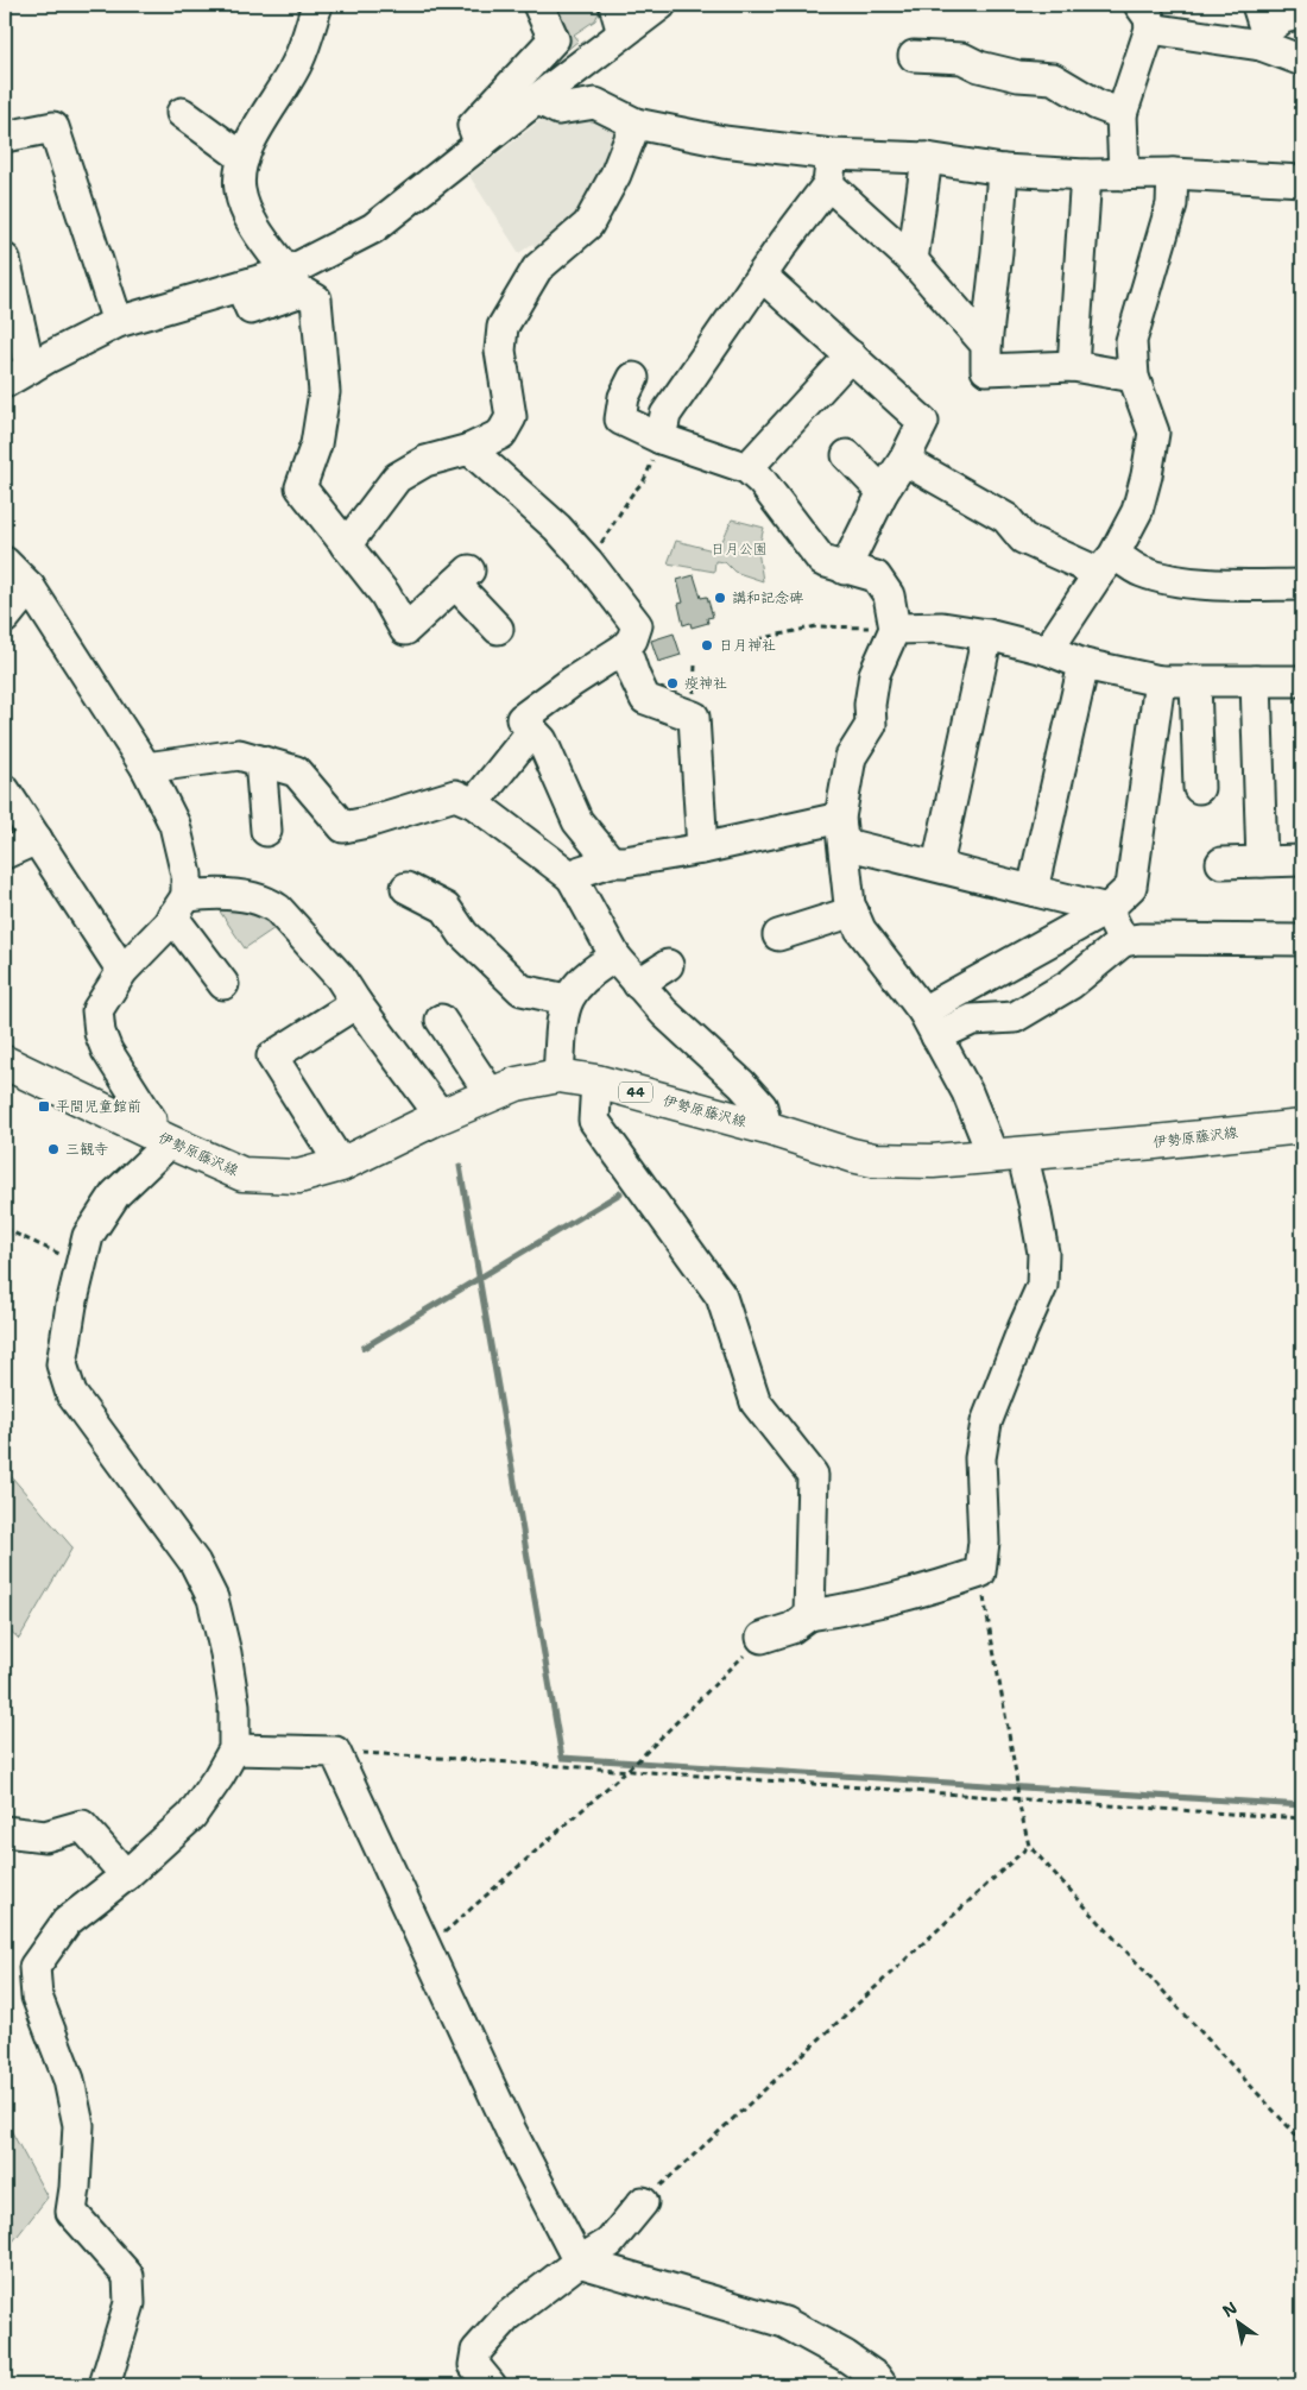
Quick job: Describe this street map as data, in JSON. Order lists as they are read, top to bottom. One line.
{"streets":{"main road":["44","伊勢原藤沢線"]},"parks":["日月公園"],"places":{"other":["講和記念碑","日月神社","疫神社","三観寺"],"transit":["平間児童館前"]},"north":"top left"}
